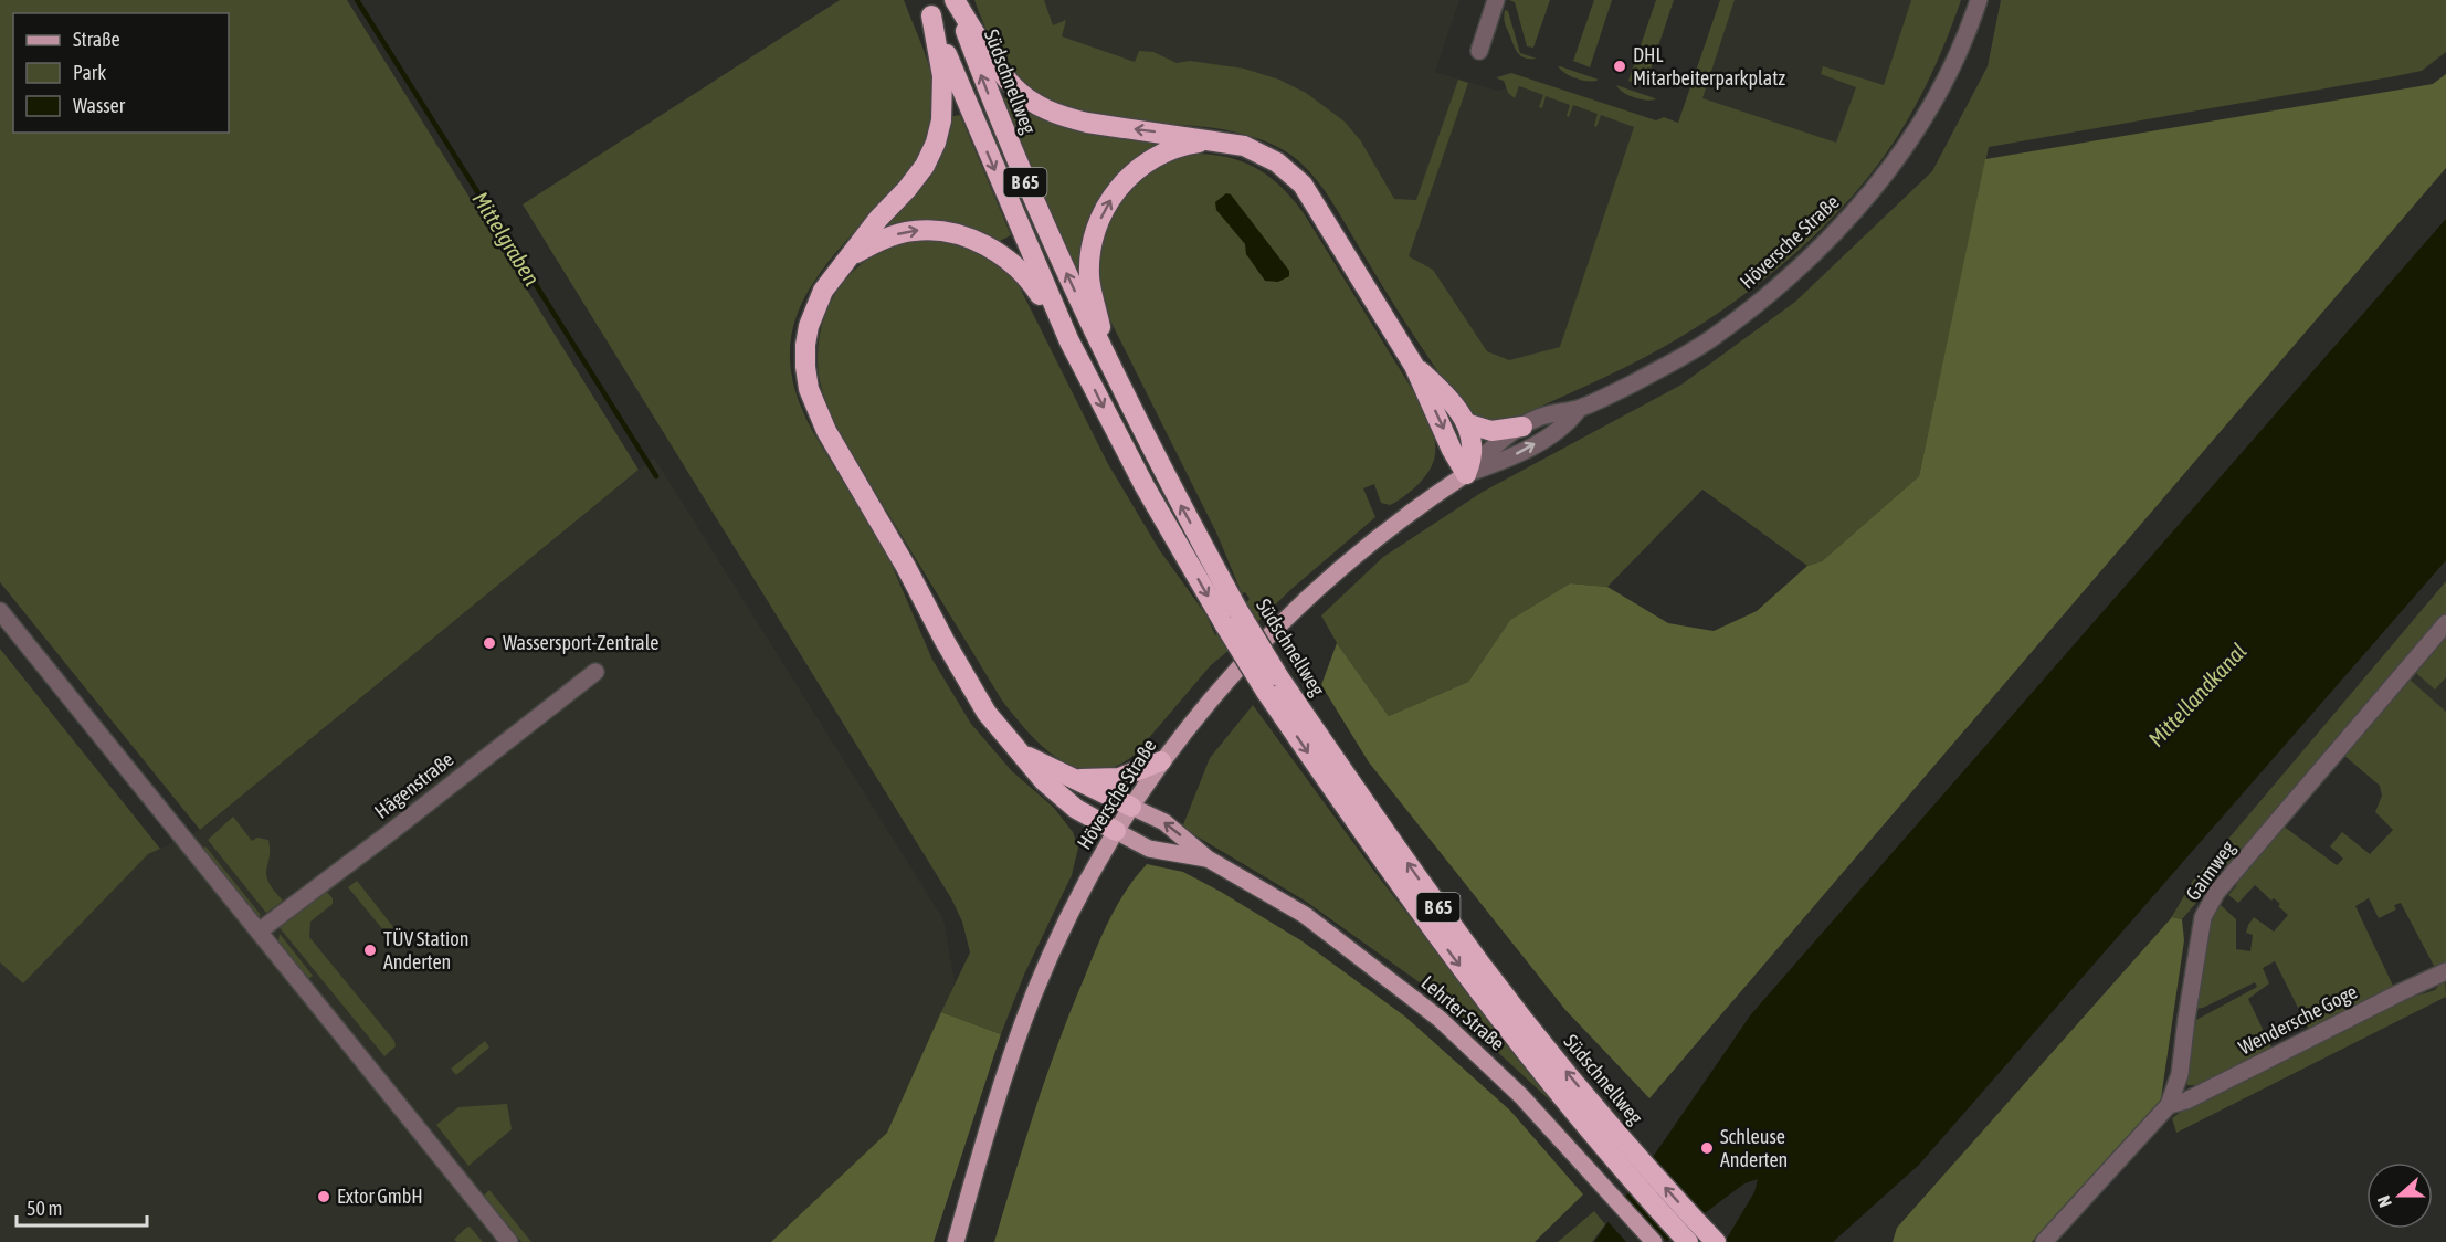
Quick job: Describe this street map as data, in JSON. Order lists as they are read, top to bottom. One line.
{"streets":{"highway":["Südschnellweg","B 65"],"main road":["Höversche Straße","Lehrter Straße"],"street":["Hägenstraße","Gaimweg","Wendersche Goge"]},"crossings":[["Höversche Straße","Lehrter Straße"],["Gaimweg","Wendersche Goge"]],"water":["Mittelgraben","Mittellandkanal"],"places":["DHL Mitarbeiterparkplatz","Wassersport-Zentrale","TÜV Station Anderten","Schleuse Anderten","Extor GmbH"],"legend":["Straße","Park","Wasser"],"scale_bar":"50 m","north":"left"}
